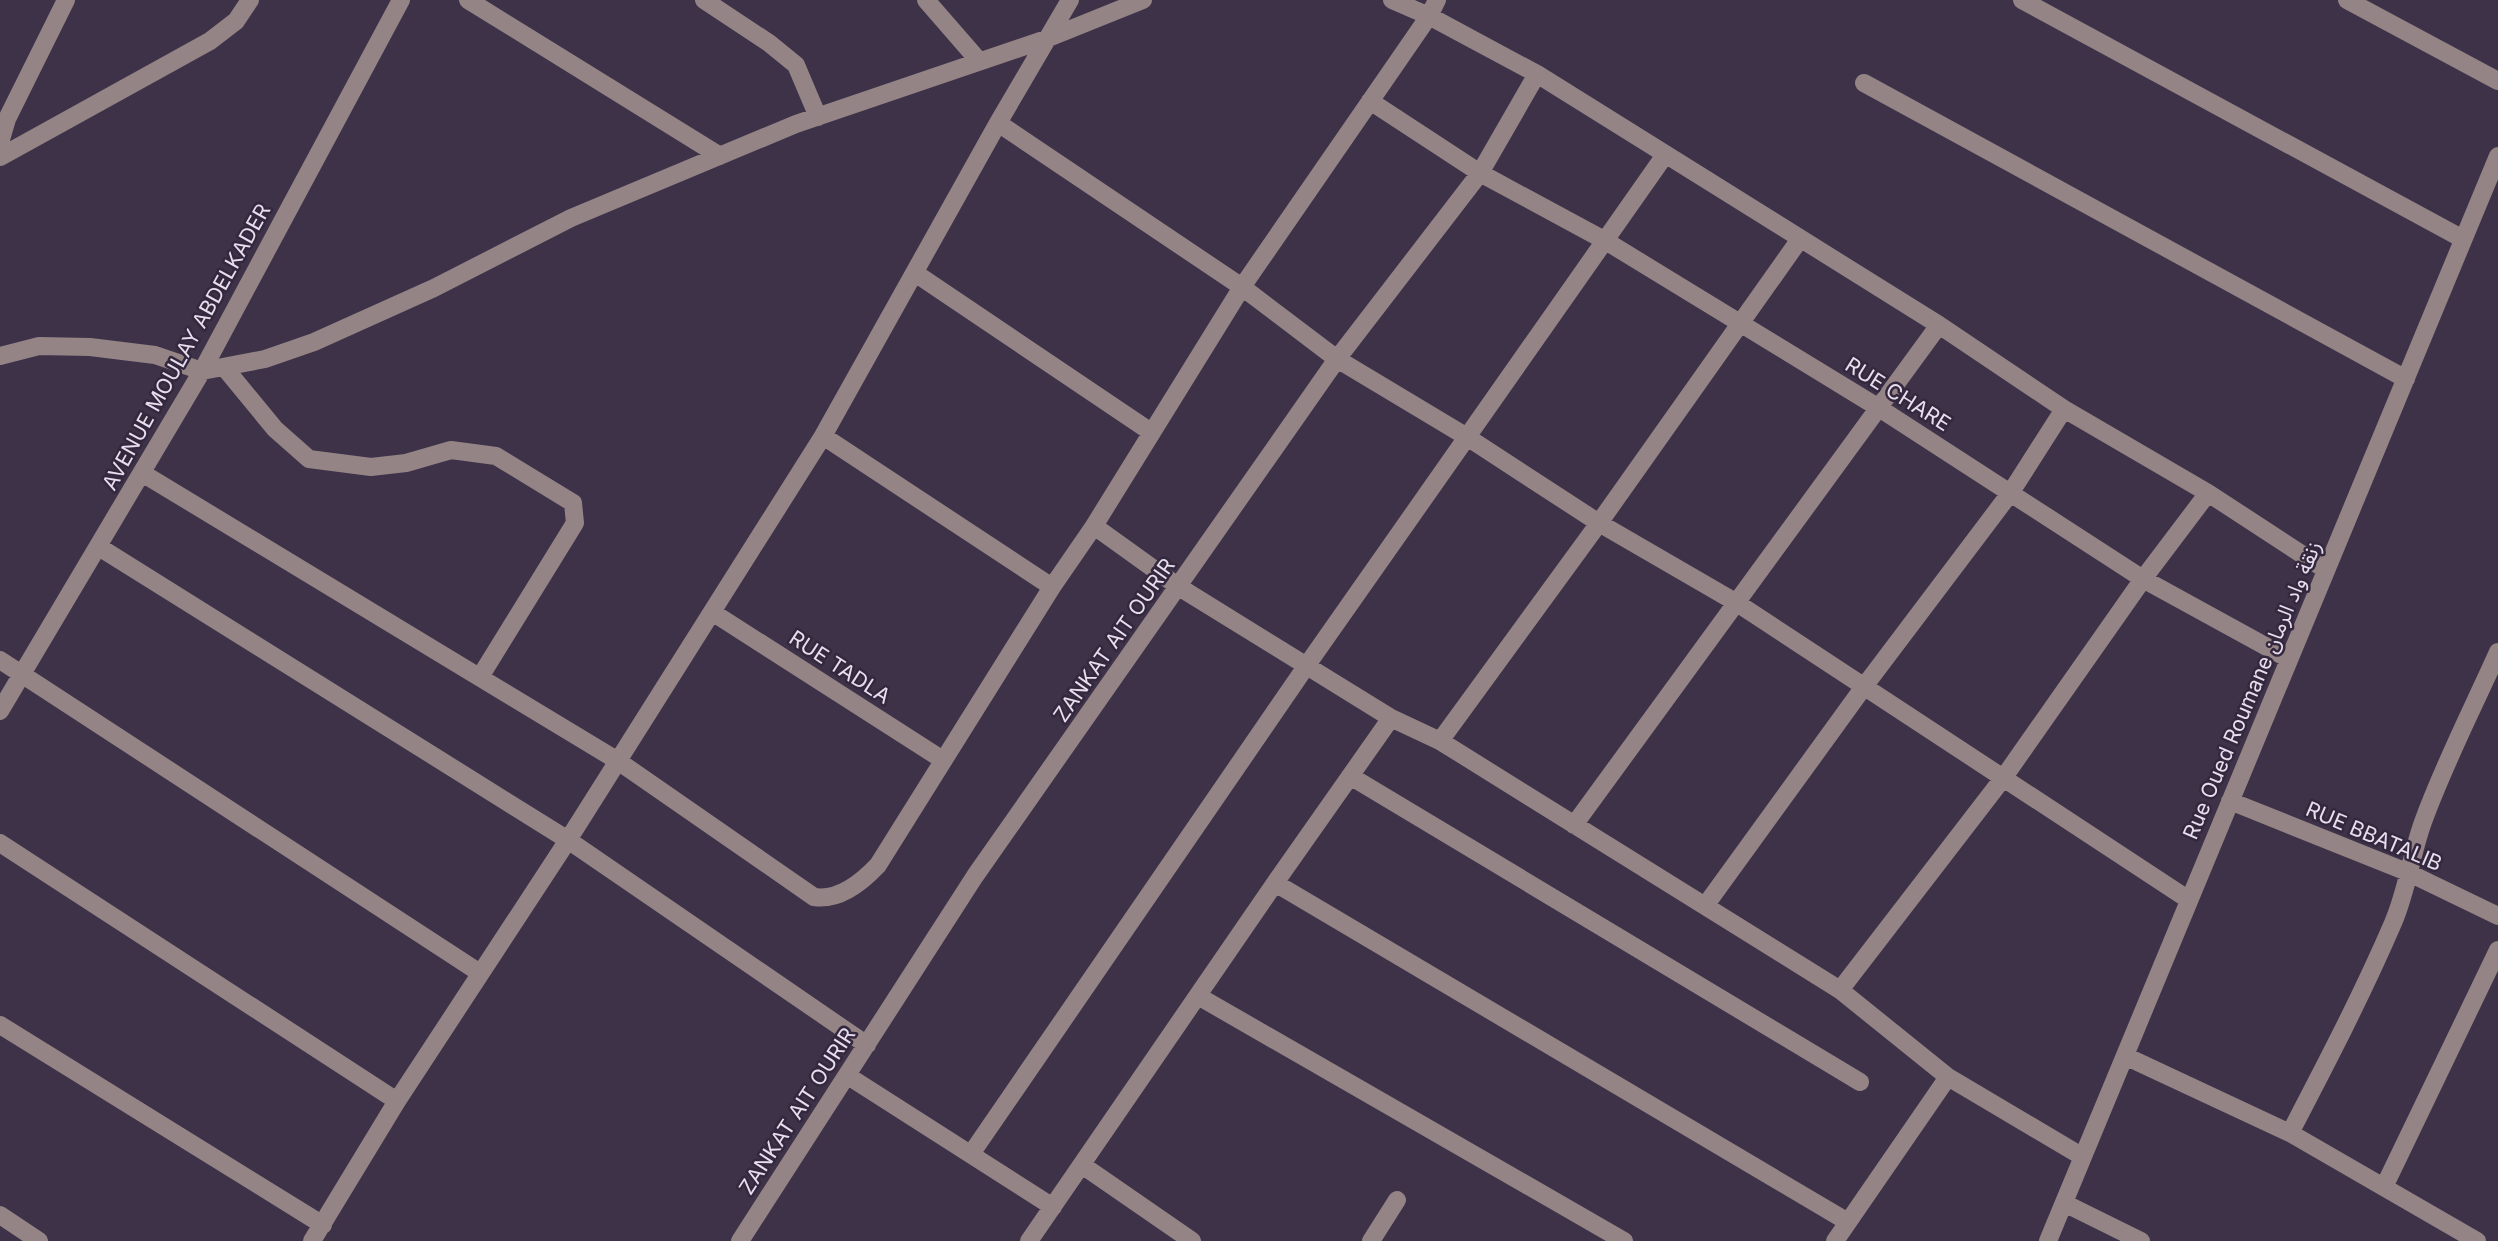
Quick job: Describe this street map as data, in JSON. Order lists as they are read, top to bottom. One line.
{"streets":{"street":["AVENUE MOULAY ABDELKADER","RUE CHARE","ZANKAT AIT OURIR","RUE TADLA","Rue Oued Roumane زنقة واد الرمان","RUE BBATALIB"]},"crossings":[["RUE CHARE","ZANKAT AIT OURIR"],["RUE CHARE","Rue Oued Roumane زنقة واد الرمان"],["Rue Oued Roumane زنقة واد الرمان","RUE BBATALIB"]]}
